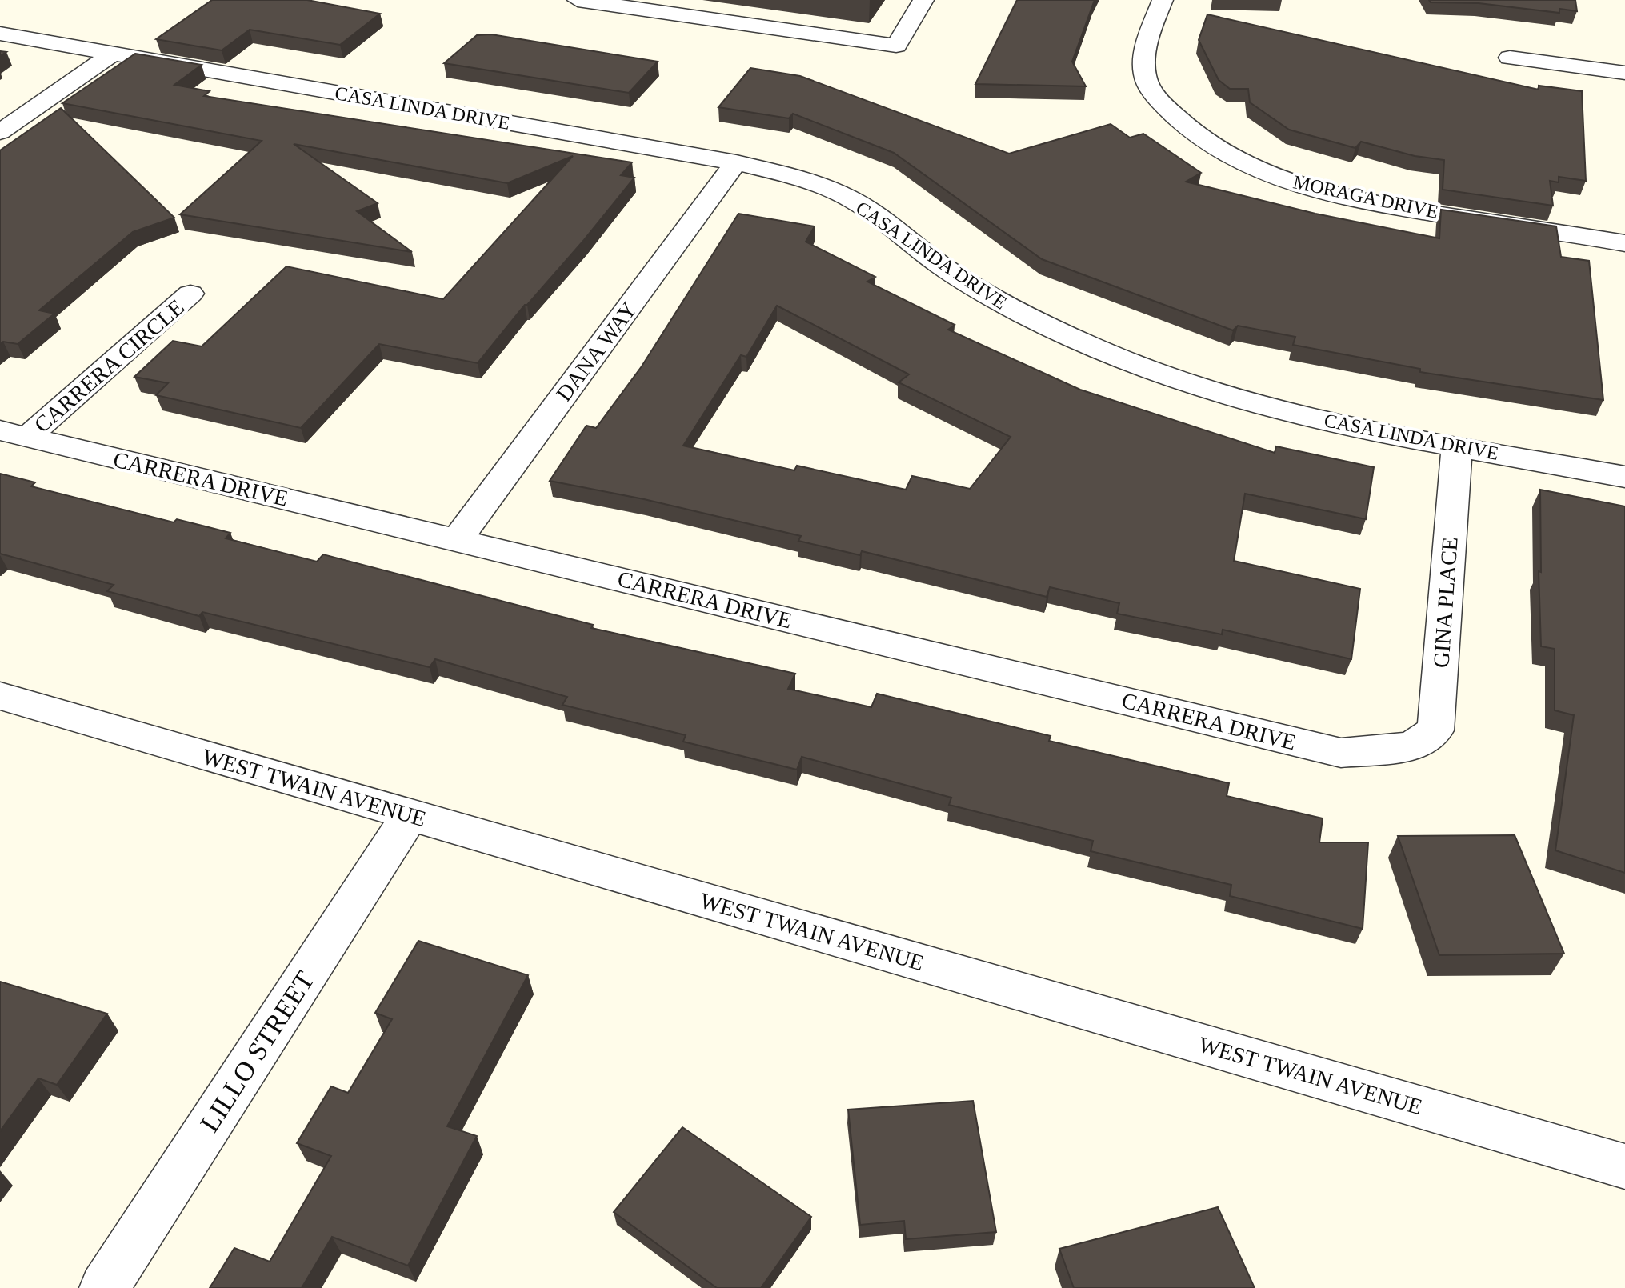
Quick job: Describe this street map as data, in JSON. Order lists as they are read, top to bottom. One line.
{"streets":{"street":["CASA LINDA DRIVE","MORAGA DRIVE","DANA WAY","CARRERA CIRCLE","CARRERA DRIVE","GINA PLACE","WEST TWAIN AVENUE","LILLO STREET"]},"crossings":[["CASA LINDA DRIVE","DANA WAY"],["CASA LINDA DRIVE","GINA PLACE"],["DANA WAY","CARRERA DRIVE"],["CARRERA CIRCLE","CARRERA DRIVE"],["CARRERA DRIVE","GINA PLACE"],["WEST TWAIN AVENUE","LILLO STREET"]]}
